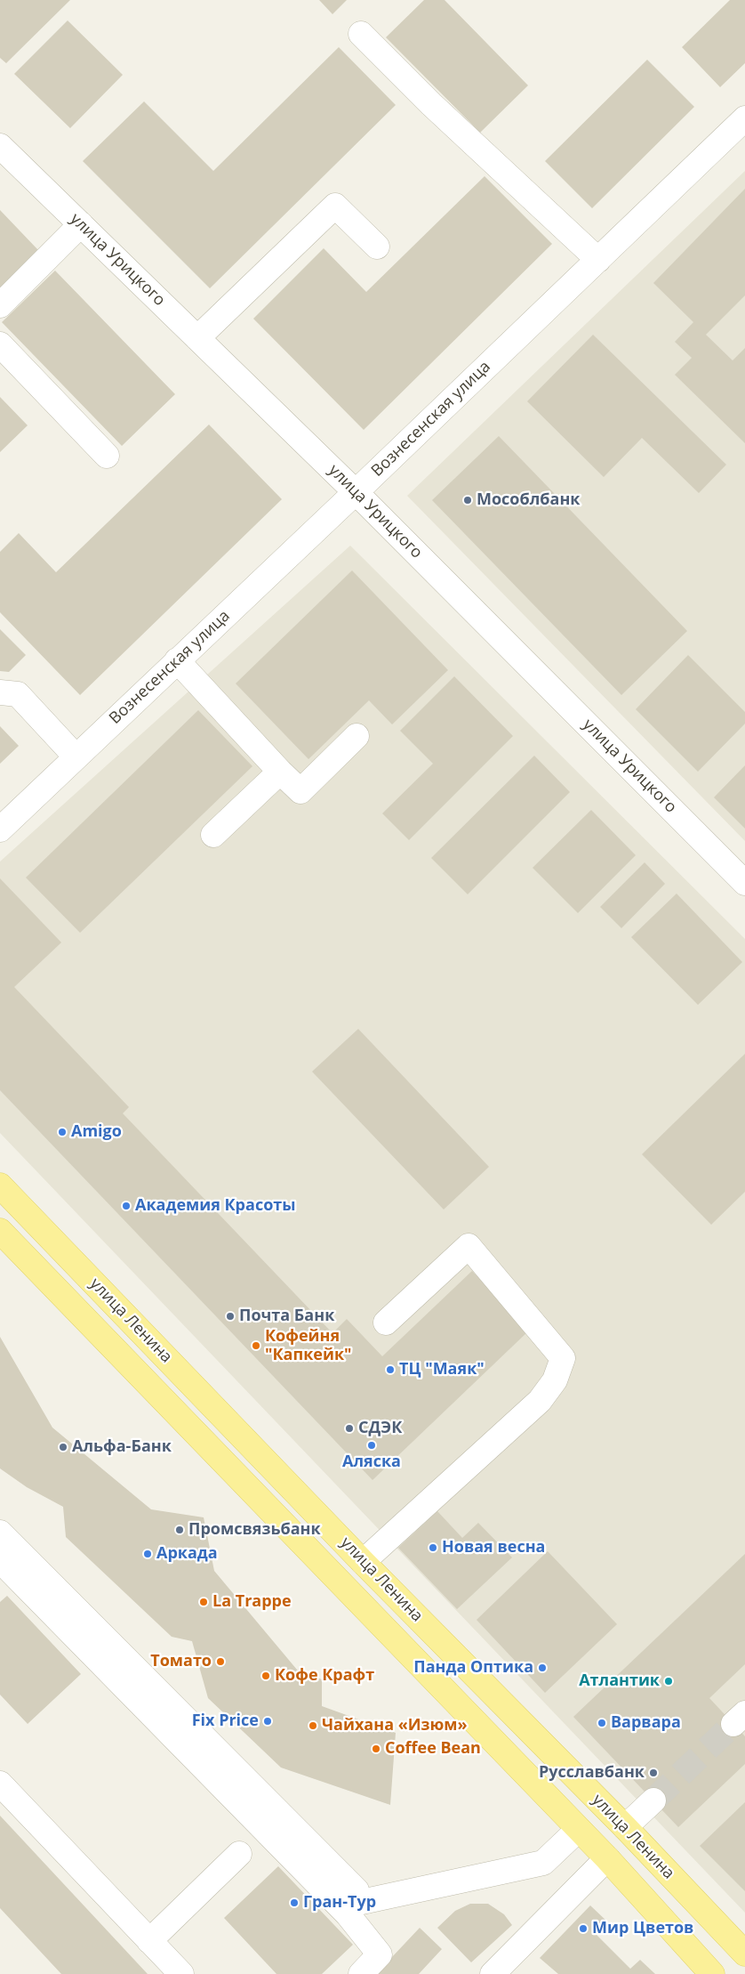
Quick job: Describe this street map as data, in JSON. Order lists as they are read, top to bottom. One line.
{"streets":{"main road":["улица Ленина"],"street":["улица Урицкого","Вознесенская улица"]},"crossings":[["улица Урицкого","Вознесенская улица"]],"places":["Мособлбанк","Amigo","Академия Красоты","Почта Банк","Кофейня \"Капкейк\"","ТЦ \"Маяк\"","СДЭК","Аляска","Альфа-Банк","Промсвязьбанк","Новая весна","Аркада","La Trappe","Томато","Панда Оптика","Кофе Крафт","Атлантик","Fix Price","Варвара","Чайхана «Изюм»","Coffee Bean","Русславбанк","Гран-Тур","Мир Цветов"]}
